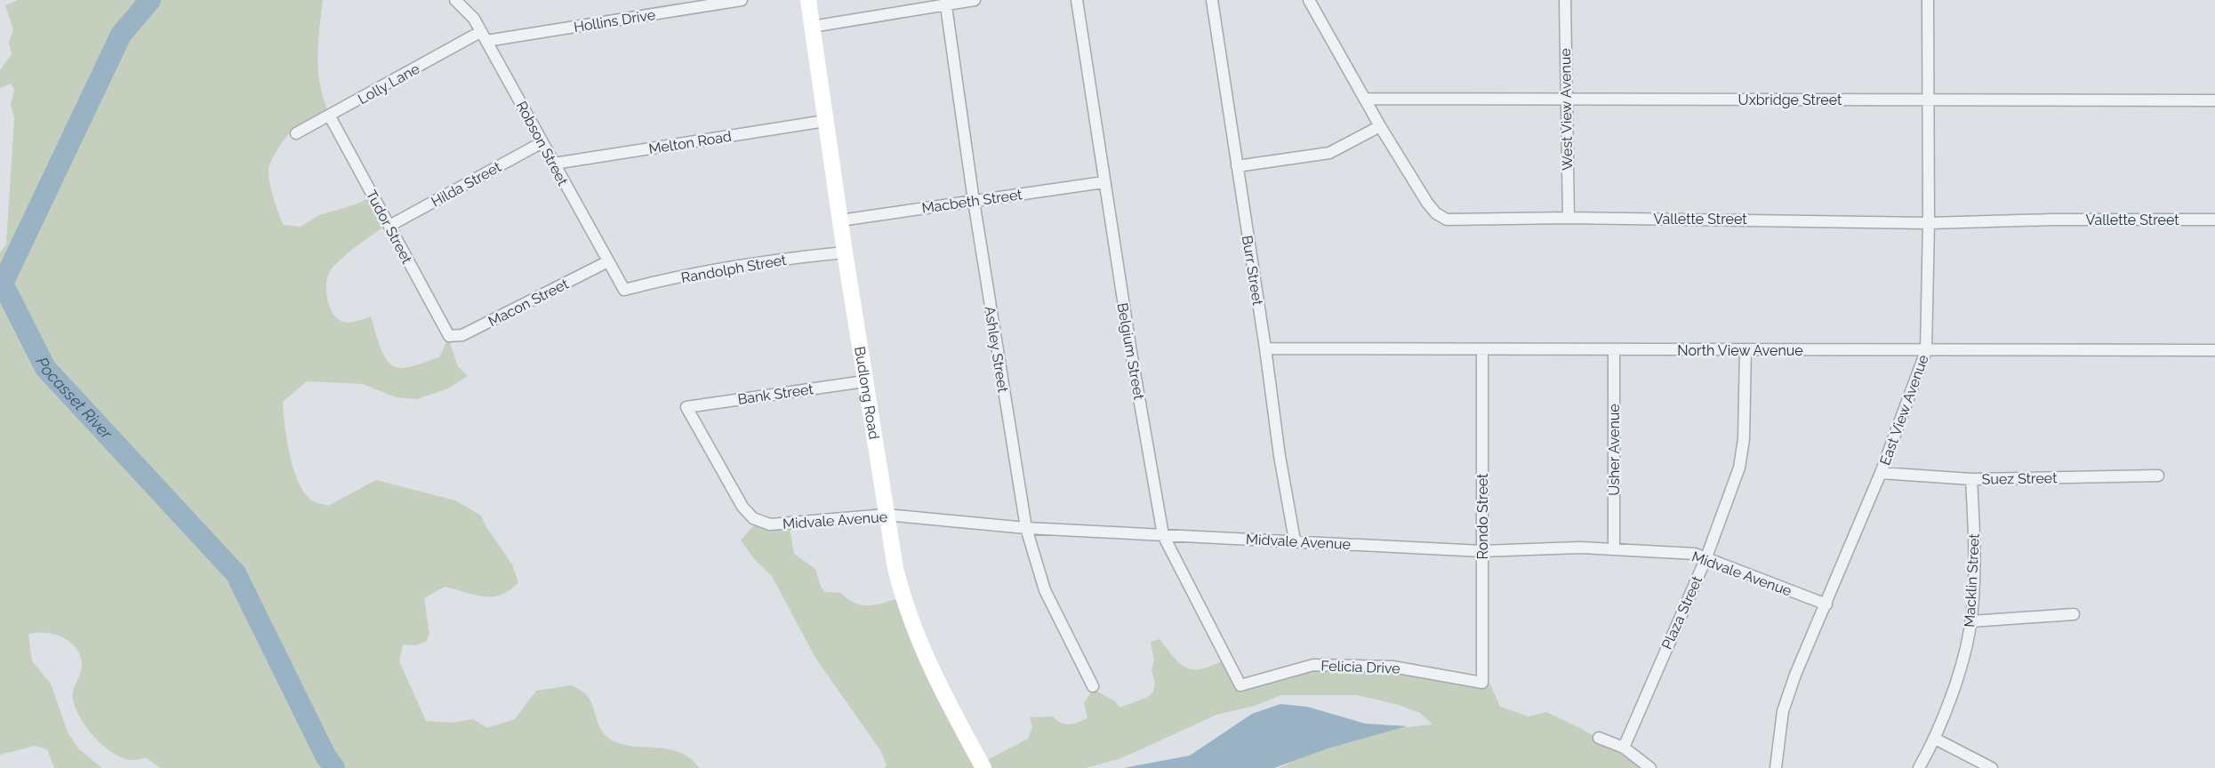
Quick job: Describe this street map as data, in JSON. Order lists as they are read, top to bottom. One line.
{"streets":{"main road":["Budlong Road"],"street":["Hollins Drive","Lolly Lane","Uxbridge Street","West View Avenue","Melton Road","Robson Street","Hilda Street","Macbeth Street","Vallette Street","Tudor Street","Randolph Street","Burr Street","Macon Street","Ashley Street","North View Avenue","Belgium Street","Bank Street","East View Avenue","Usher Avenue","Suez Street","Rondo Street","Midvale Avenue","Macklin Street","Plaza Street","Felicia Drive"]},"crossings":[["Hollins Drive","Lolly Lane"],["Hollins Drive","Robson Street"],["Lolly Lane","Robson Street"],["Lolly Lane","Tudor Street"],["Uxbridge Street","West View Avenue"],["Uxbridge Street","Vallette Street"],["Uxbridge Street","East View Avenue"],["West View Avenue","Vallette Street"],["Melton Road","Robson Street"],["Melton Road","Budlong Road"],["Robson Street","Hilda Street"],["Robson Street","Randolph Street"],["Robson Street","Macon Street"],["Hilda Street","Tudor Street"],["Macbeth Street","Ashley Street"],["Macbeth Street","Belgium Street"],["Macbeth Street","Budlong Road"],["Vallette Street","East View Avenue"],["Tudor Street","Macon Street"],["Randolph Street","Budlong Road"],["Burr Street","North View Avenue"],["Burr Street","Midvale Avenue"],["Ashley Street","Midvale Avenue"],["North View Avenue","East View Avenue"],["North View Avenue","Usher Avenue"],["North View Avenue","Rondo Street"],["North View Avenue","Plaza Street"],["Belgium Street","Midvale Avenue"],["Belgium Street","Felicia Drive"],["Budlong Road","Bank Street"],["Budlong Road","Midvale Avenue"],["Bank Street","Midvale Avenue"],["East View Avenue","Suez Street"],["East View Avenue","Midvale Avenue"],["Usher Avenue","Midvale Avenue"],["Suez Street","Macklin Street"],["Rondo Street","Midvale Avenue"],["Rondo Street","Felicia Drive"],["Midvale Avenue","Plaza Street"]],"water":["Pocasset River"]}
